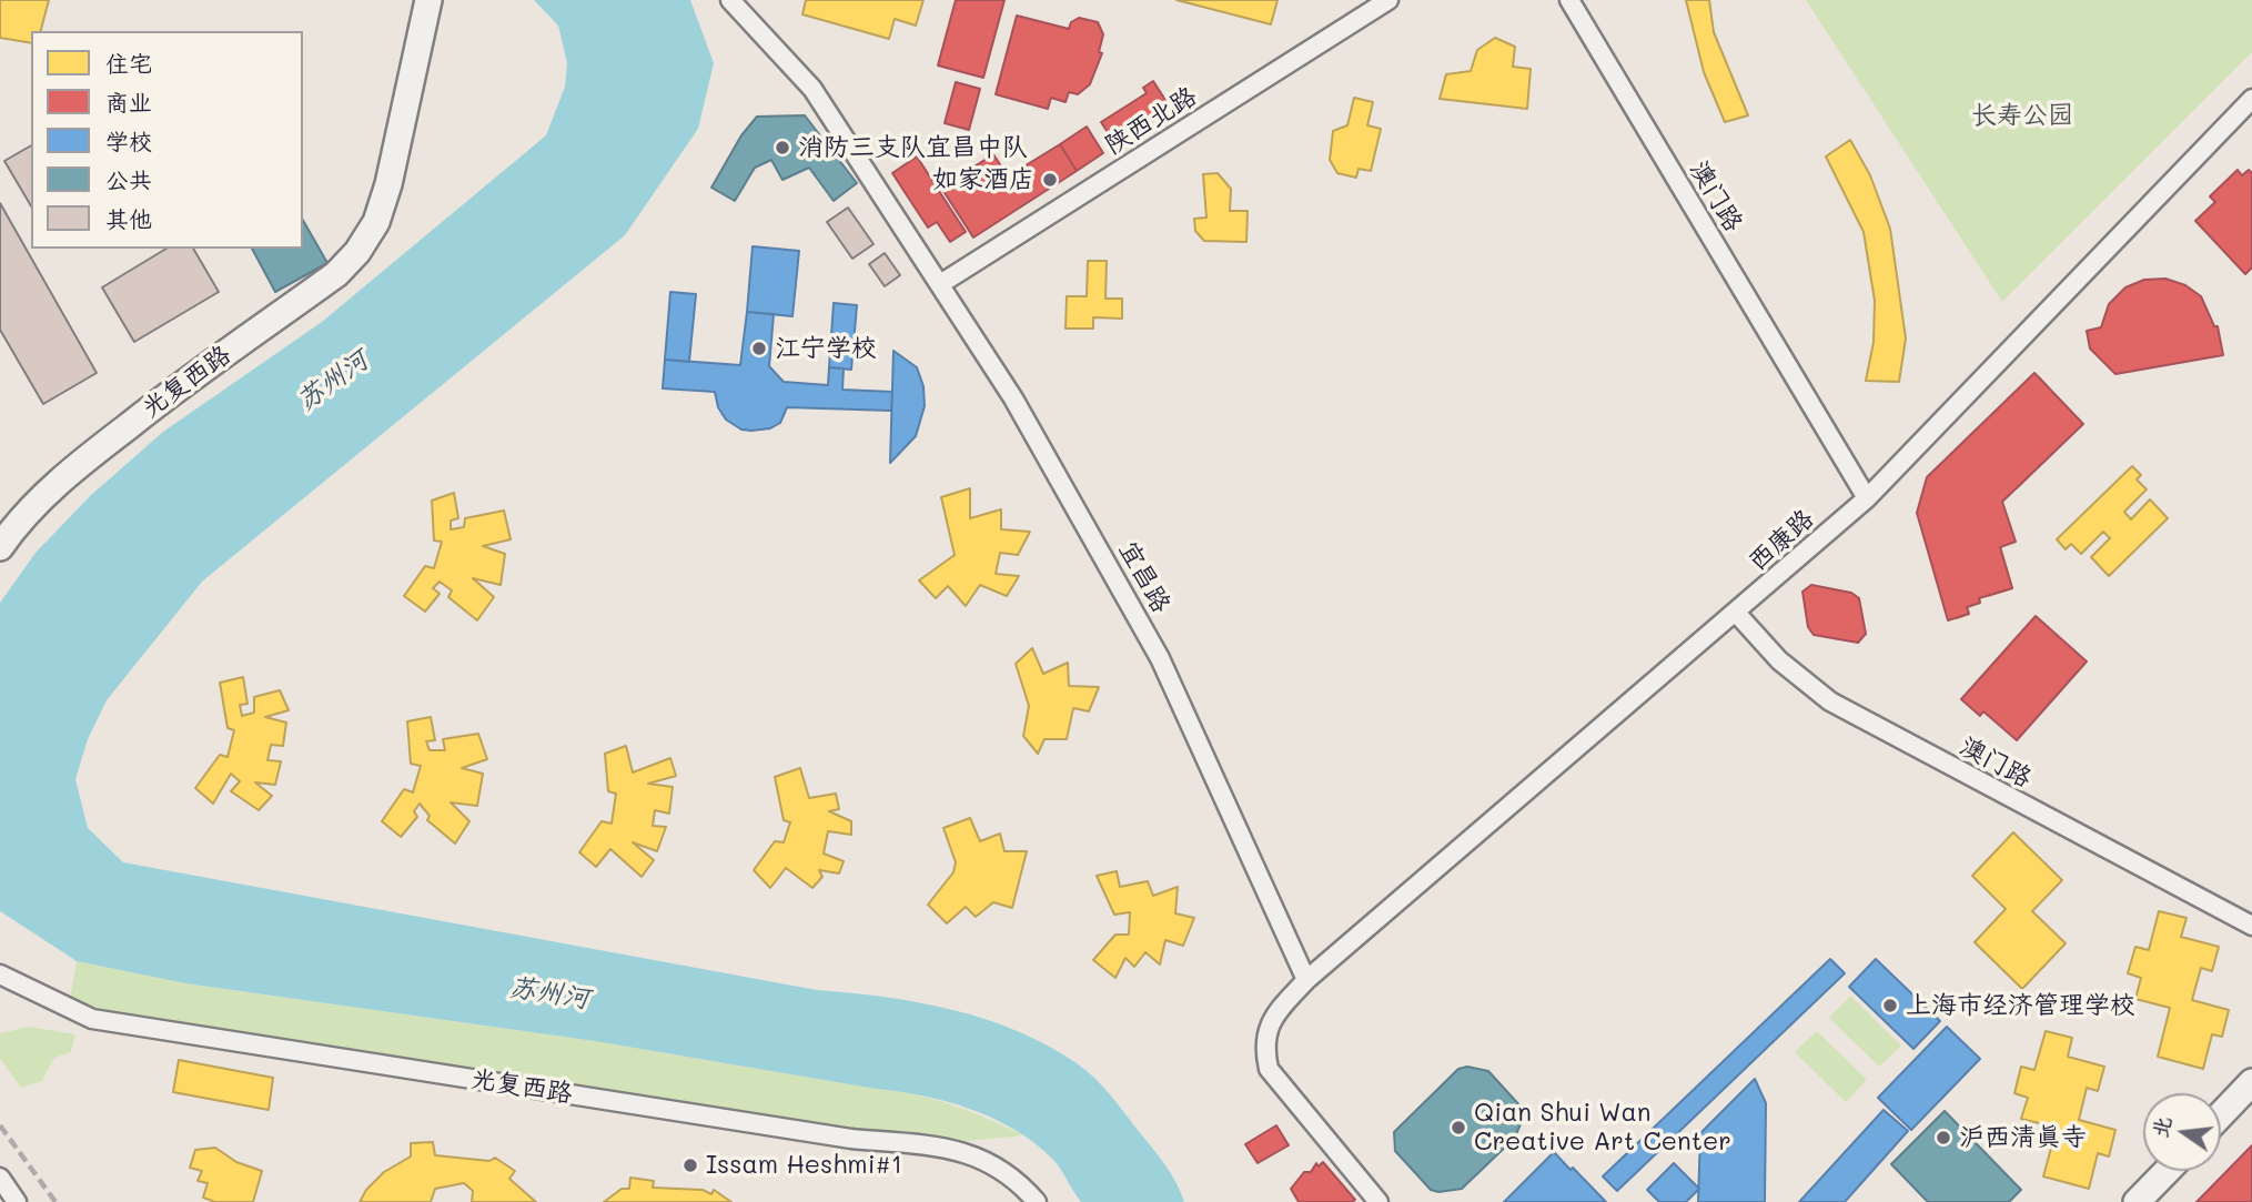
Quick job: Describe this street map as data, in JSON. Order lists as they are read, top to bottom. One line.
{"streets":{"main road":["光复西路"],"street":["陕西北路","澳门路","西康路","宜昌路"]},"crossings":[["陕西北路","宜昌路"],["澳门路","西康路"],["西康路","宜昌路"]],"water":["苏州河"],"parks":["长寿公园"],"places":["消防三支队宜昌中队","如家酒店","江宁学校","上海市经济管理学校","Qian Shui Wan Creative Art Center","沪西清真寺","Issam Heshmi#1"],"legend":["住宅","商业","学校","公共","其他"],"north":"left"}
